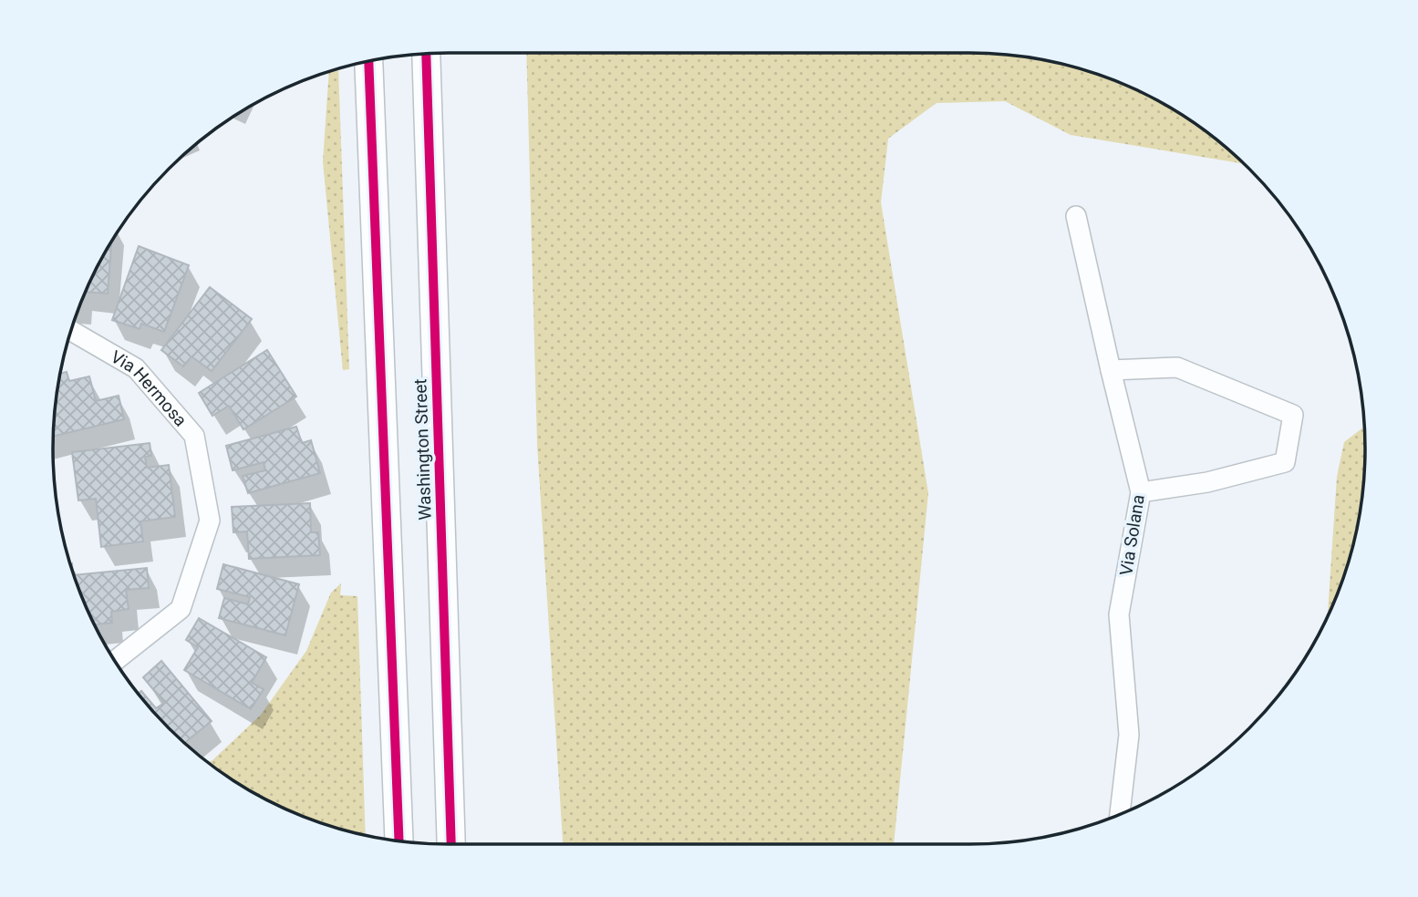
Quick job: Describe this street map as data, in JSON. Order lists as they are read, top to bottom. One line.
{"streets":{"main road":["Washington Street"],"street":["Via Hermosa","Via Solana"]}}
